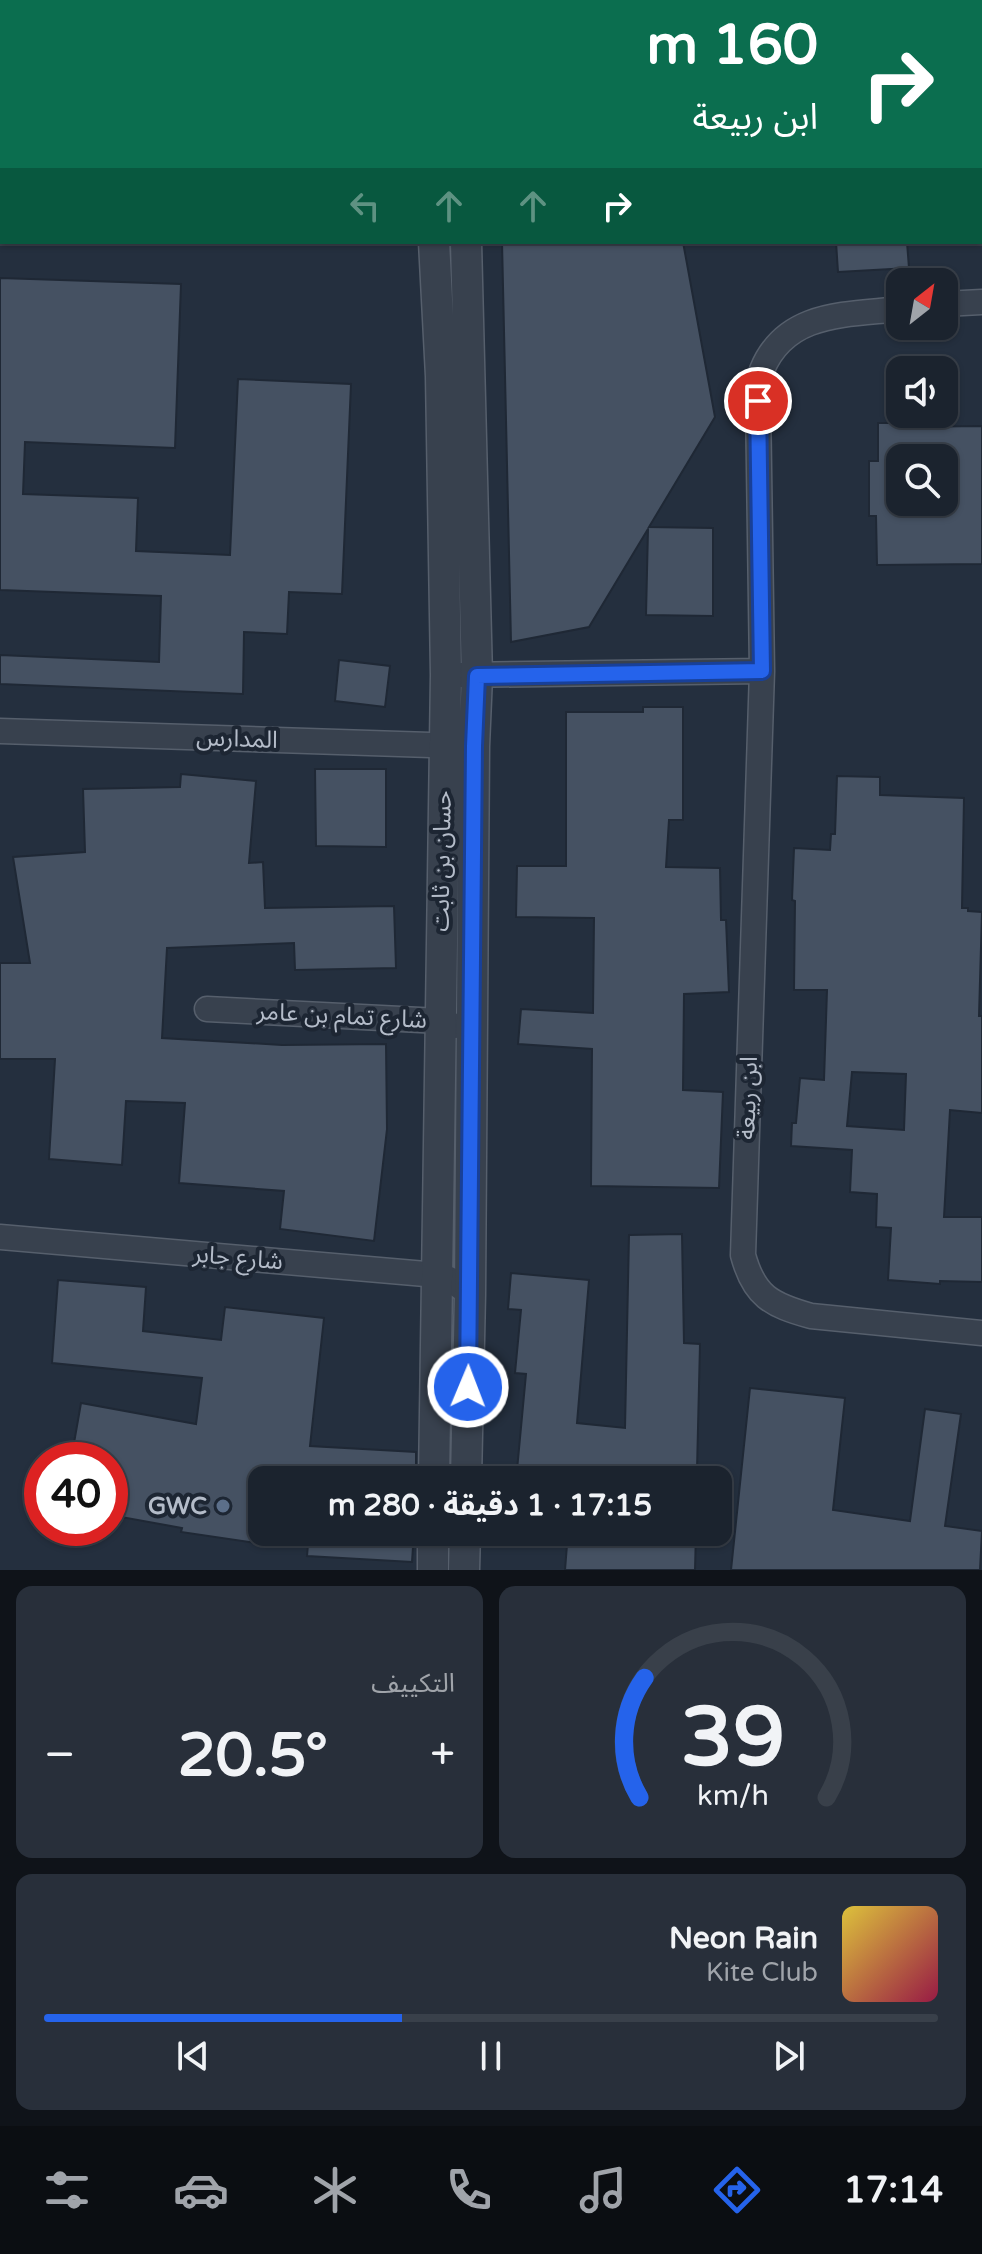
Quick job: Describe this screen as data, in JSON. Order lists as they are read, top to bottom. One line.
{"streets":{"street":["المدارس","حسان بن ثابت","شارع تمام بن عامر","ابن ربيعة","شارع جابر"]},"crossings":[["المدارس","حسان بن ثابت"],["حسان بن ثابت","شارع تمام بن عامر"],["حسان بن ثابت","شارع جابر"]],"places":["GWC"],"north":"top right","page":{"turn":["160 m","ابن ربيعة"],"limit":"40","trip":"17:15 · 1 دقيقة · 280 m","tile":"التكييف","heat":["−","20.5°","+"],"song":["Neon Rain","Kite Club"],"tabs":"17:14","gauge":["39","km/h"]}}
